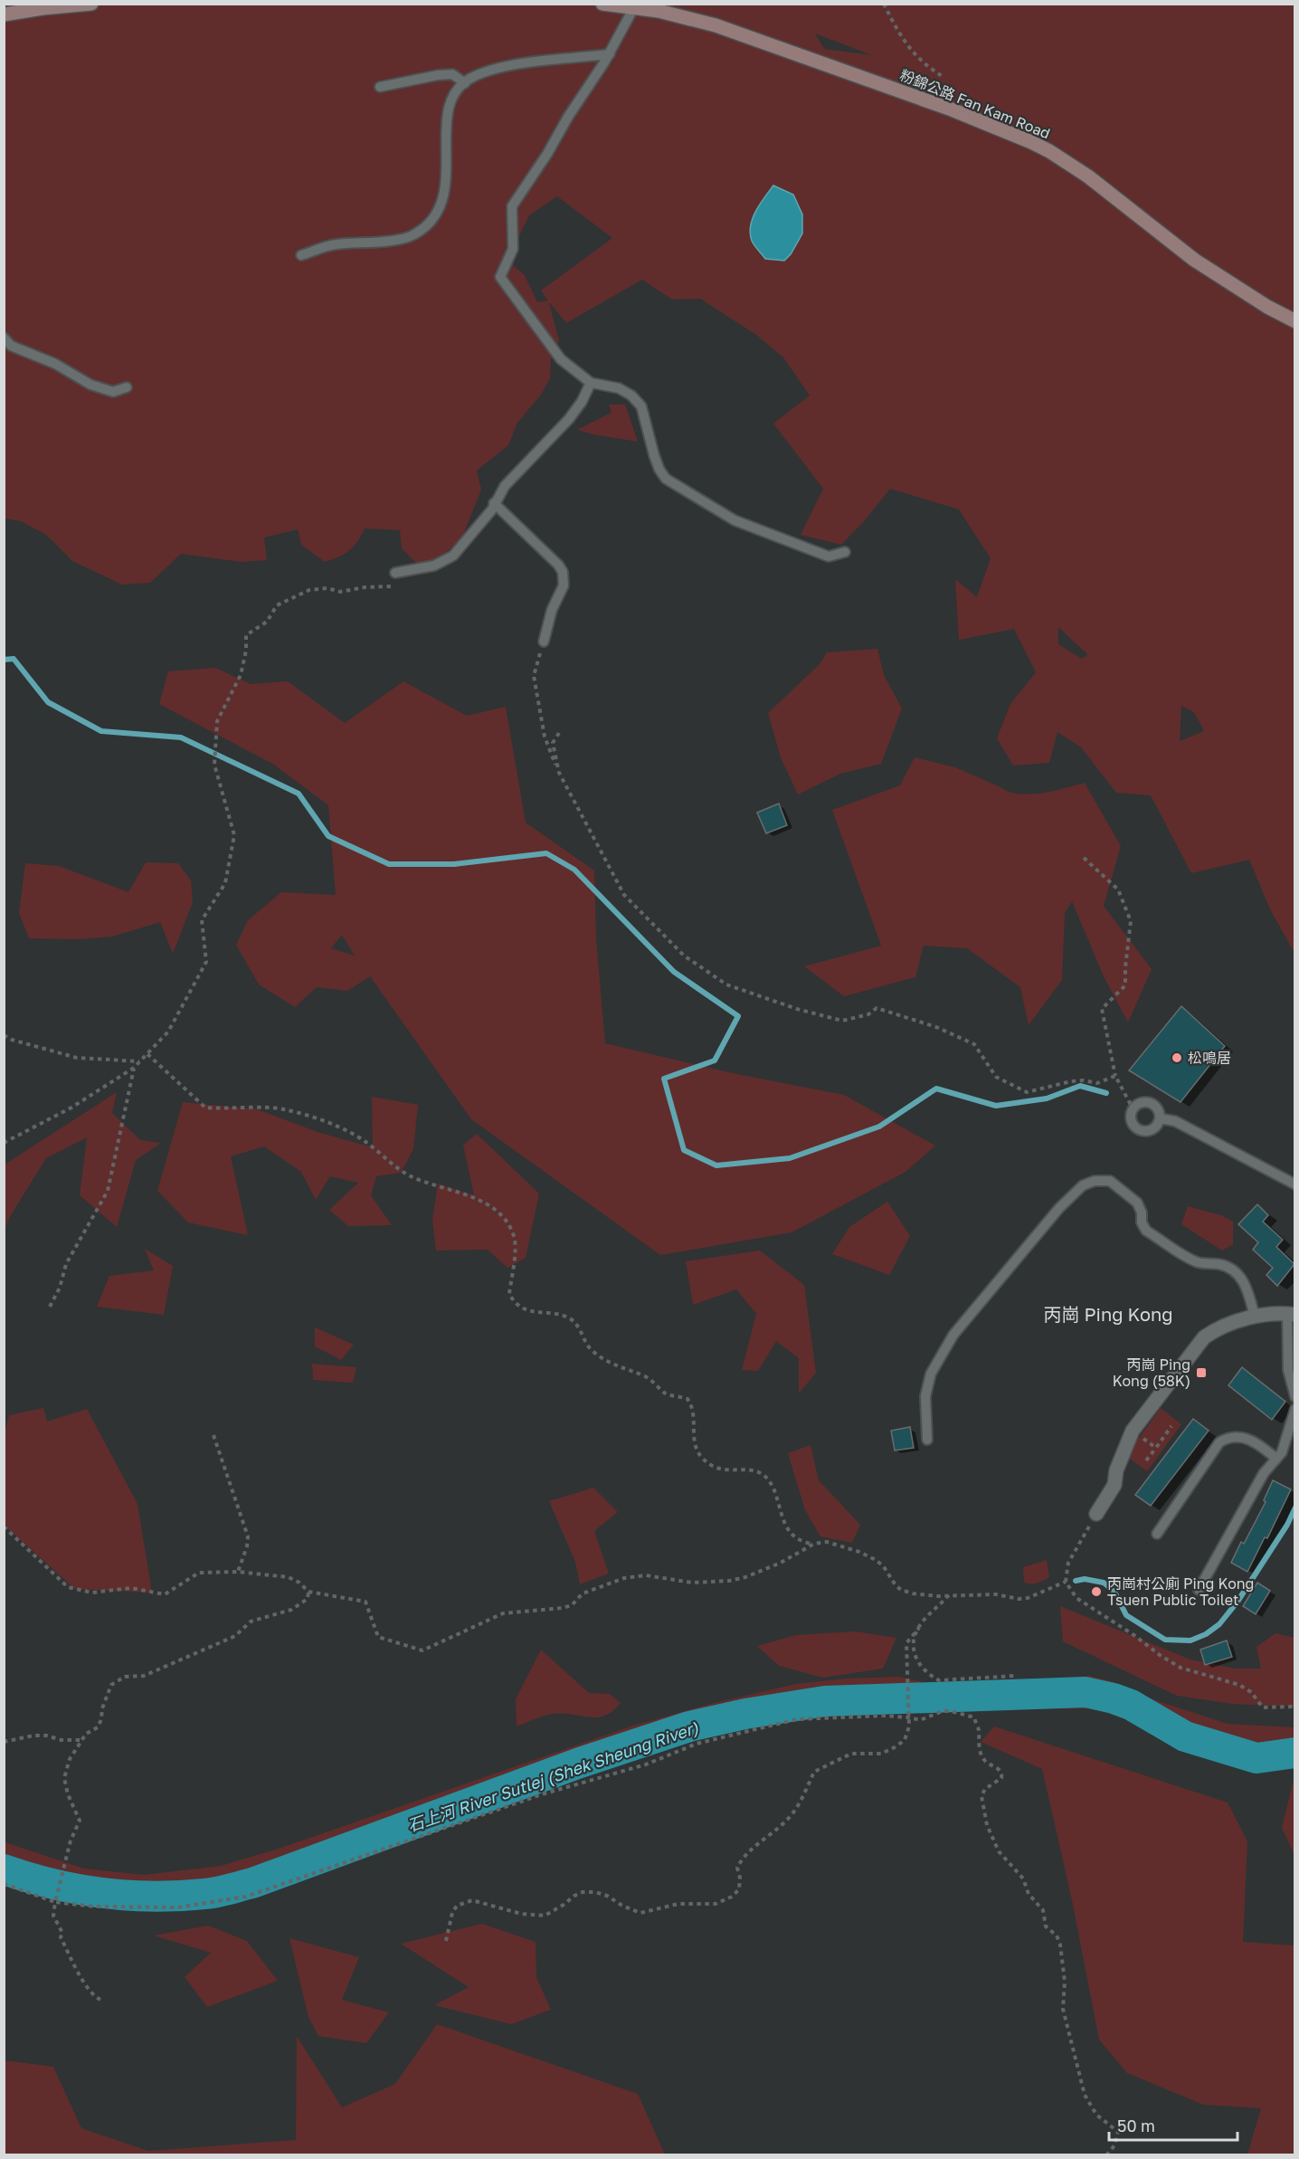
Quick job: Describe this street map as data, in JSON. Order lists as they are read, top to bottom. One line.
{"streets":{"main road":["粉錦公路 Fan Kam Road"]},"districts":["丙崗 Ping Kong"],"water":["石上河 River Sutlej (Shek Sheung River)"],"places":{"other":["松鳴居","丙崗村公廁 Ping Kong Tsuen Public Toilet"],"transit":["丙崗 Ping Kong (58K)"]},"scale_bar":"50 m"}
